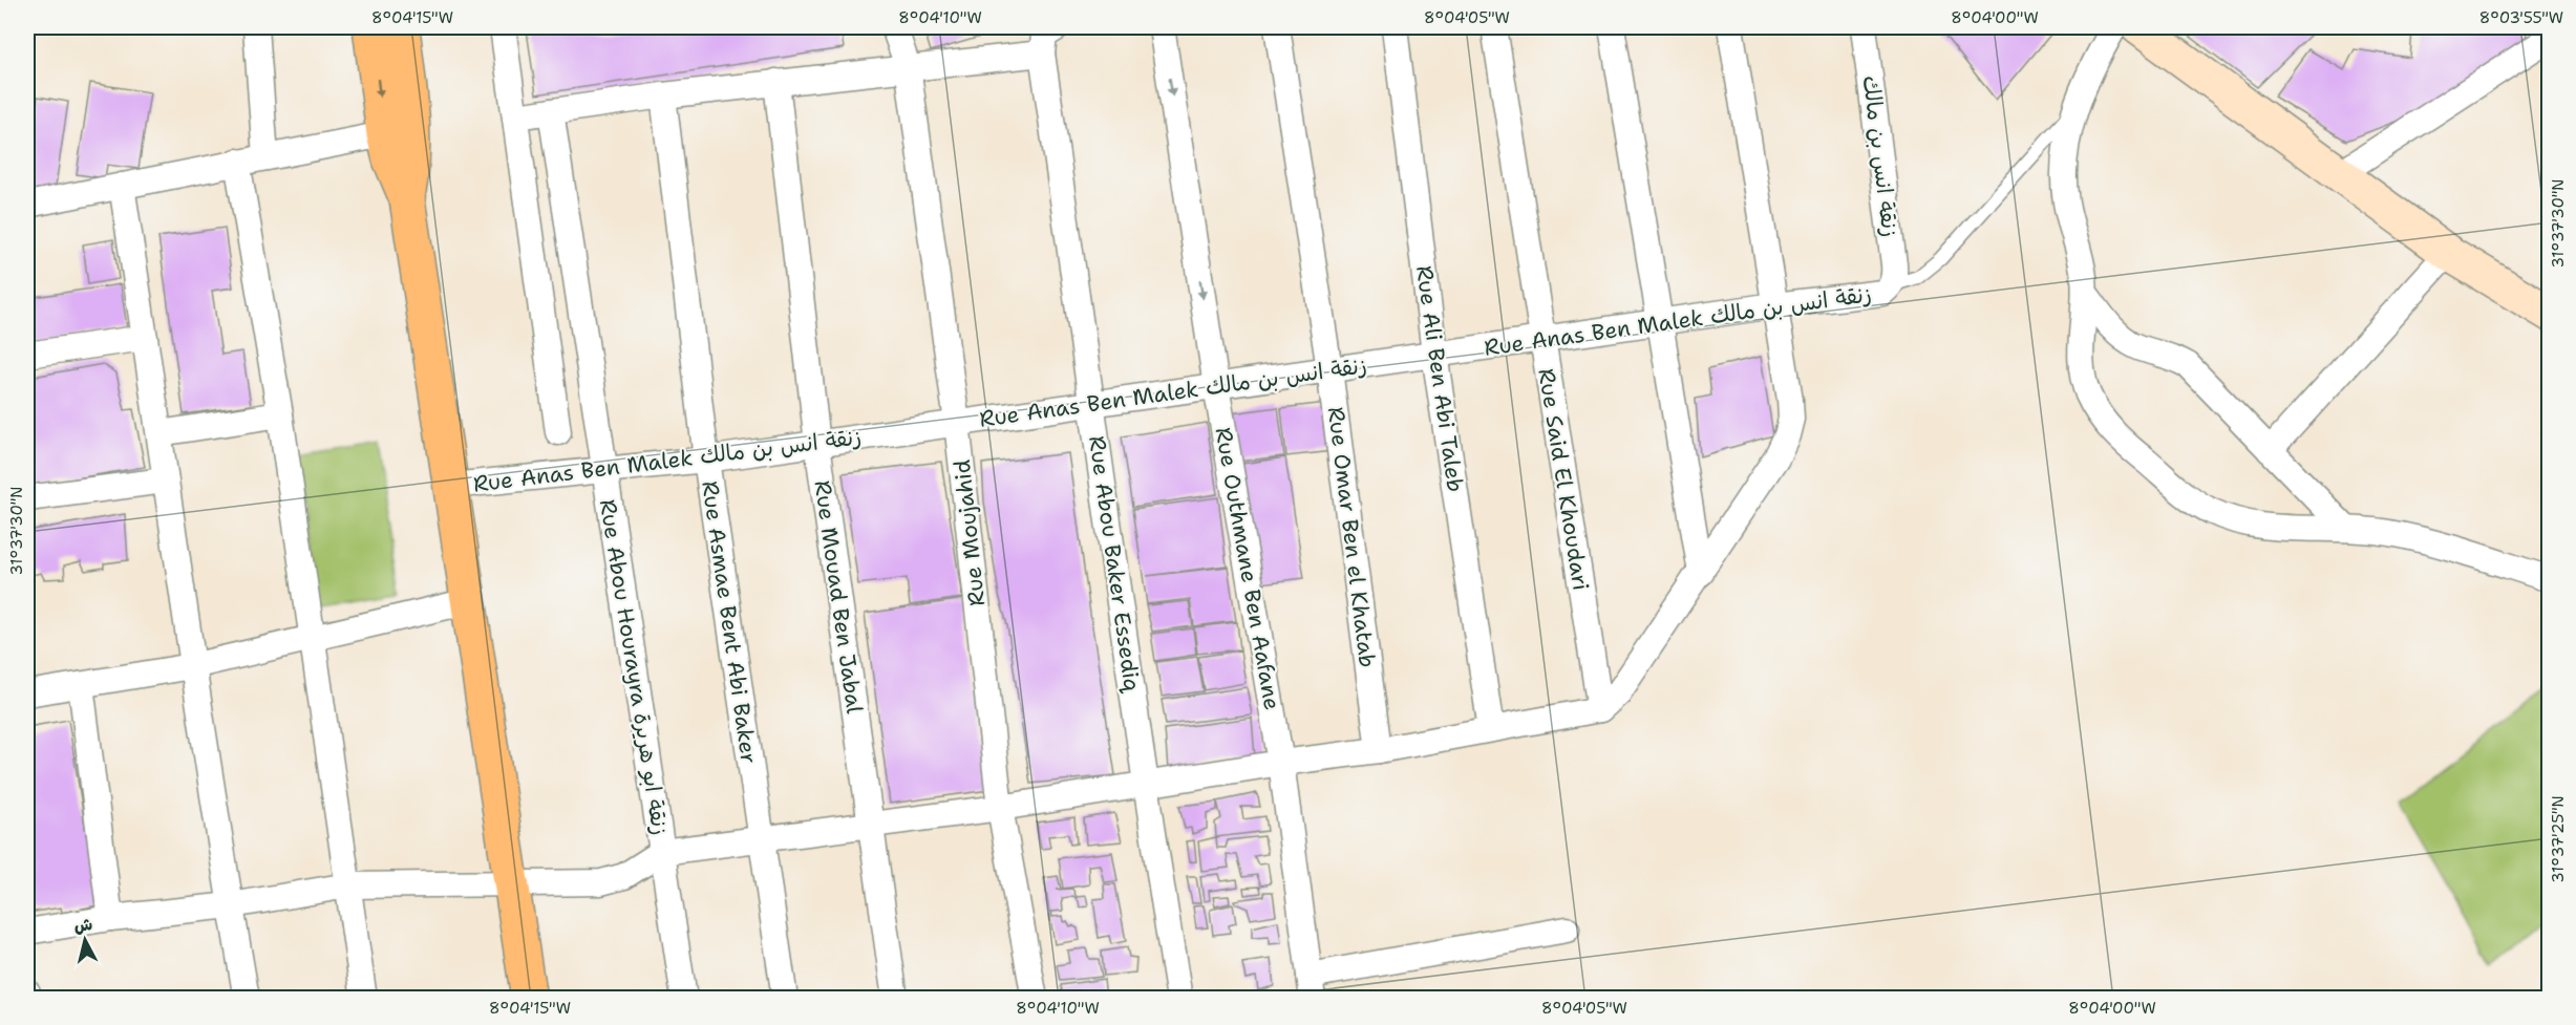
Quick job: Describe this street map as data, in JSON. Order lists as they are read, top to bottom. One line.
{"streets":{"street":["زنقة انس بن مالك","Rue Anas Ben Malek زنقة انس بن مالك","Rue Ali Ben Abi Taleb","Rue Said El Khoudari","Rue Moujahid","Rue Omar Ben el Khatab","Rue Abou Baker Essediq","Rue Outhmane Ben Aafane","Rue Mouad Ben Jabal","Rue Asmae Bent Abi Baker","Rue Abou Hourayra زنقة ابو هريرة"]},"crossings":[["زنقة انس بن مالك","Rue Anas Ben Malek زنقة انس بن مالك"],["Rue Anas Ben Malek زنقة انس بن مالك","Rue Ali Ben Abi Taleb"],["Rue Anas Ben Malek زنقة انس بن مالك","Rue Said El Khoudari"],["Rue Anas Ben Malek زنقة انس بن مالك","Rue Moujahid"],["Rue Anas Ben Malek زنقة انس بن مالك","Rue Omar Ben el Khatab"],["Rue Anas Ben Malek زنقة انس بن مالك","Rue Abou Baker Essediq"],["Rue Anas Ben Malek زنقة انس بن مالك","Rue Outhmane Ben Aafane"],["Rue Anas Ben Malek زنقة انس بن مالك","Rue Mouad Ben Jabal"],["Rue Anas Ben Malek زنقة انس بن مالك","Rue Asmae Bent Abi Baker"],["Rue Anas Ben Malek زنقة انس بن مالك","Rue Abou Hourayra زنقة ابو هريرة"]],"one_way":["Rue Outhmane Ben Aafane"],"north":"top","coordinates":["8°04'15\"W","8°04'10\"W","8°04'05\"W","8°04'00\"W","8°03'55\"W","31°37'30\"N","31°37'25\"N"]}
